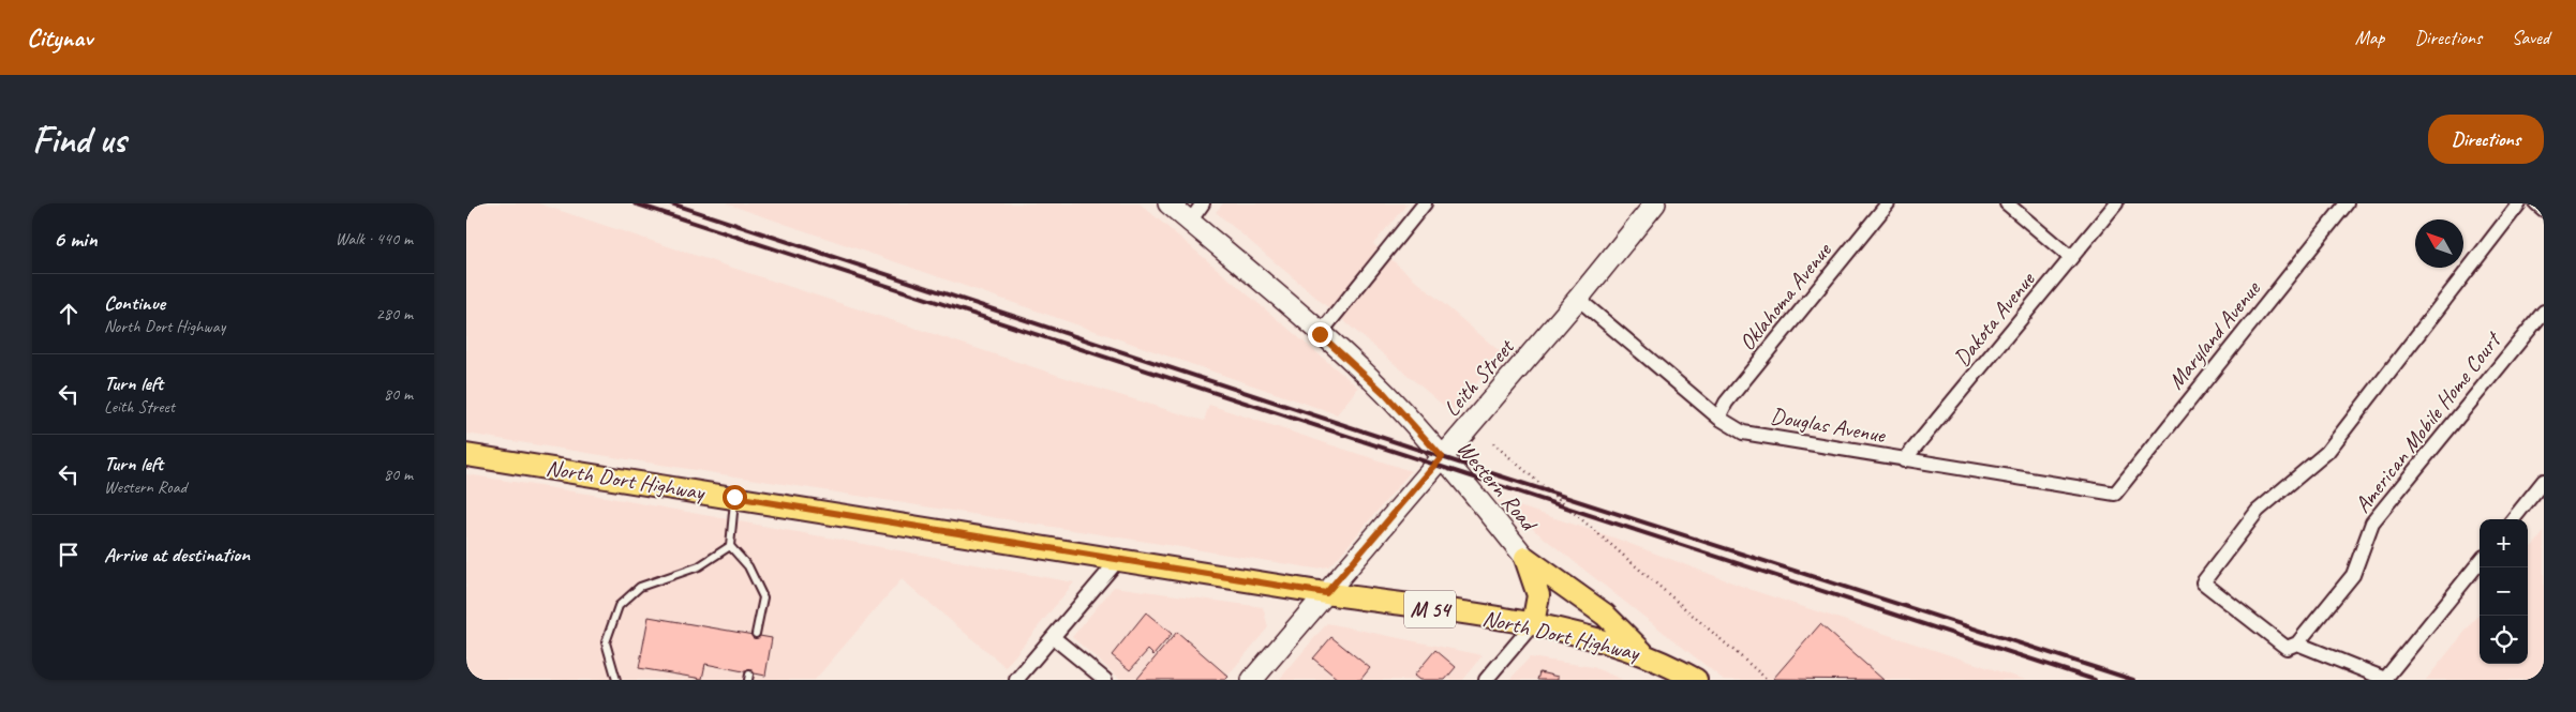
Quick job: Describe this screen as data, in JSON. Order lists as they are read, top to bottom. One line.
{"streets":{"main road":["North Dort Highway","M 54"],"street":["Oklahoma Avenue","Dakota Avenue","Maryland Avenue","Leith Street","American Mobile Home Court","Douglas Avenue","Western Road"]},"crossings":[["Oklahoma Avenue","Douglas Avenue"],["Dakota Avenue","Douglas Avenue"],["Maryland Avenue","Douglas Avenue"],["Leith Street","Douglas Avenue"],["Leith Street","North Dort Highway"],["Leith Street","Western Road"]],"north":"top left","page":{"header":"Citynav","nav":["Map","Directions","Saved"],"buttons":"Directions","title":"Find us","heading":["6 min","Walk · 440 m"],"list":[["Continue","North Dort Highway","280 m"],["Turn left","Leith Street","80 m"],["Turn left","Western Road","80 m"],"Arrive at destination"],"map_buttons":["+","−"]}}
